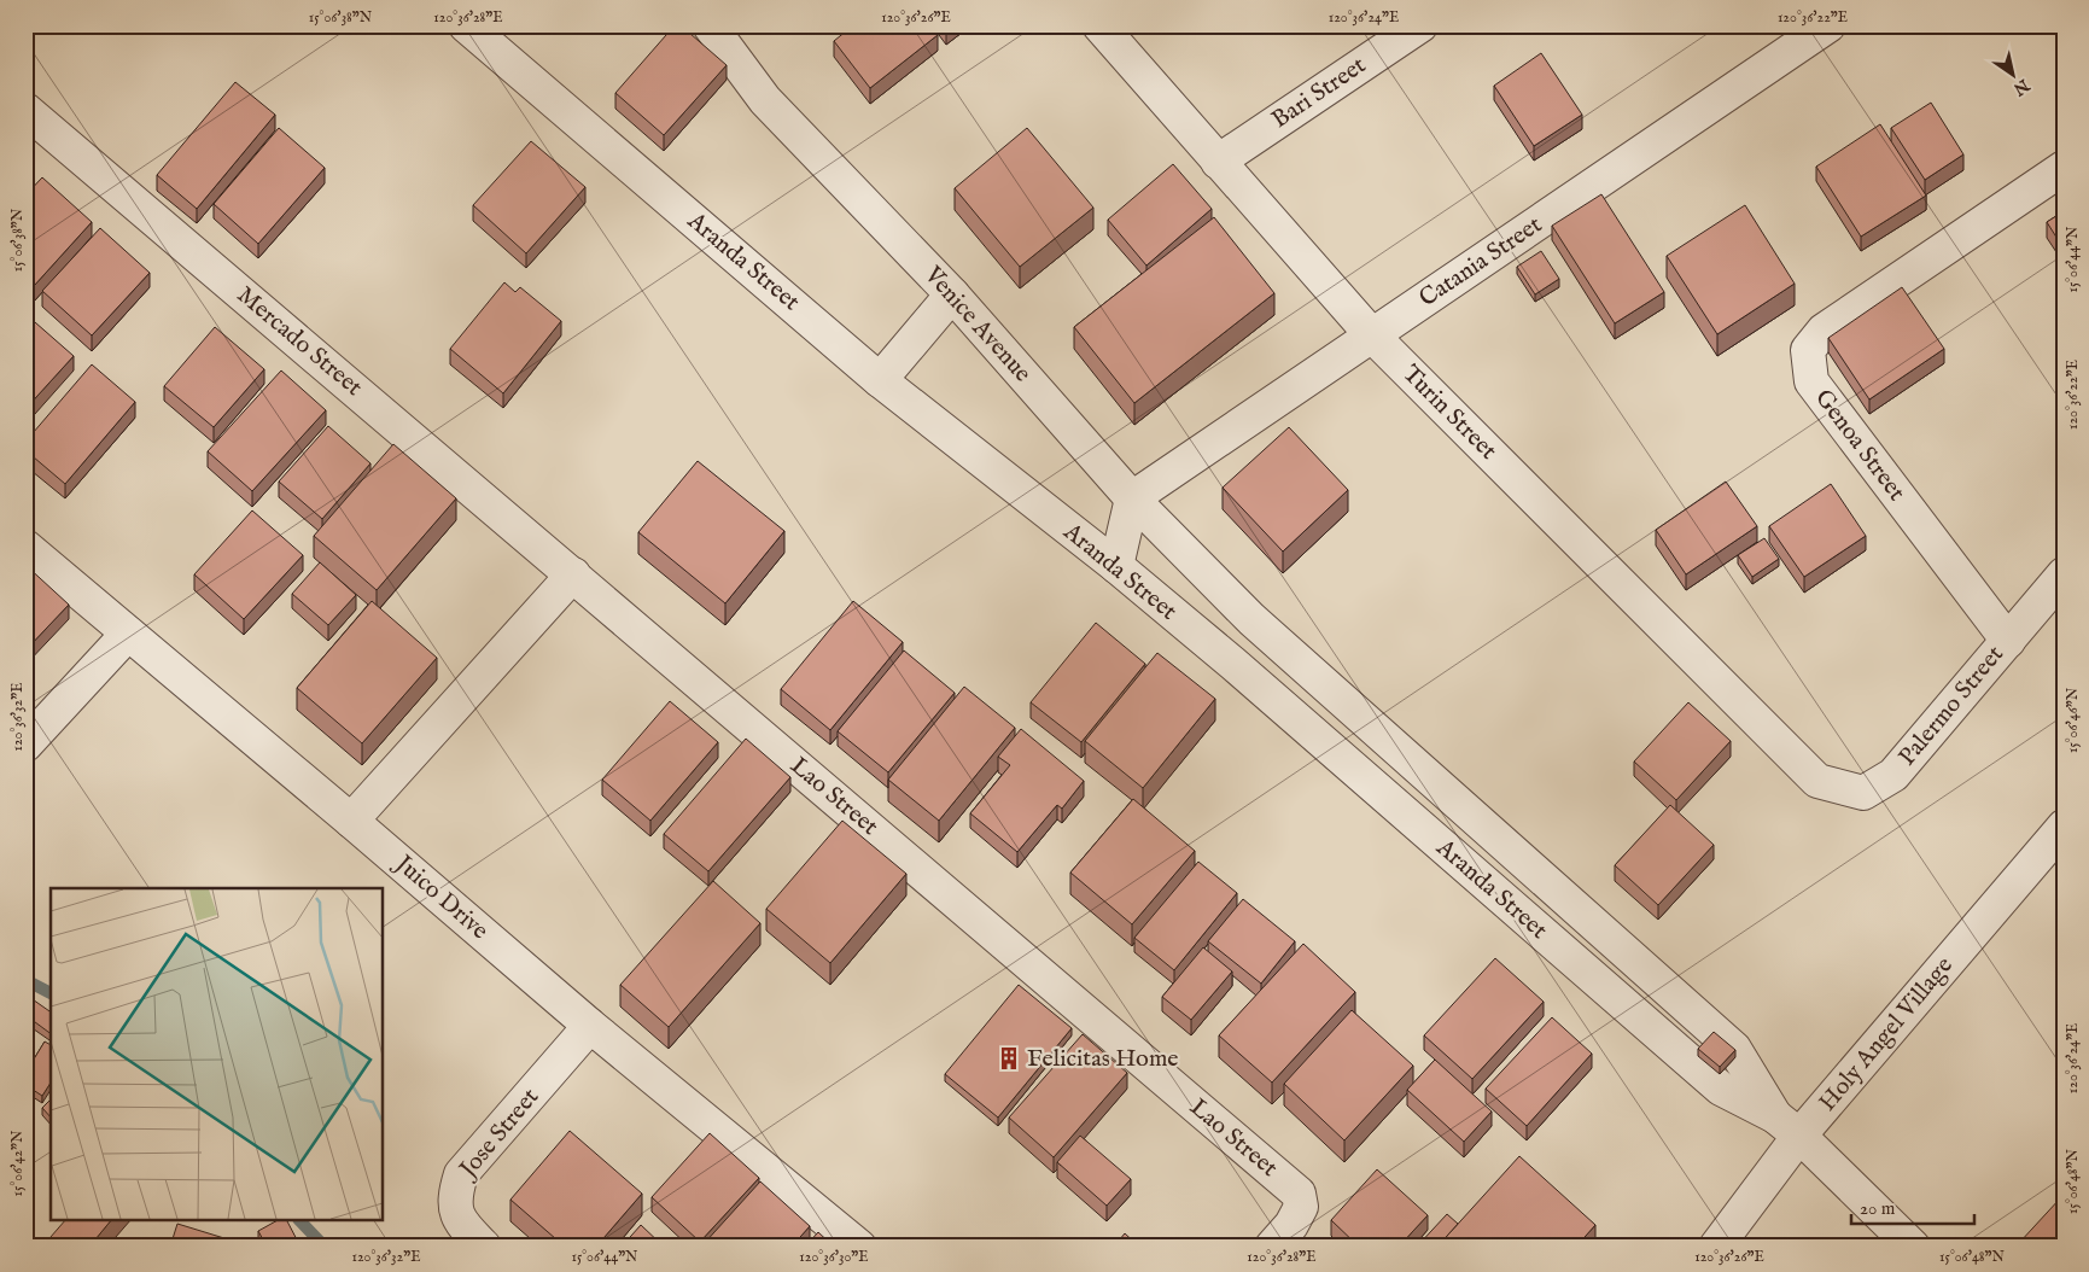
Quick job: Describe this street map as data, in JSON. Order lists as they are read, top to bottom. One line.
{"streets":{"street":["Bari Street","Aranda Street","Catania Street","Venice Avenue","Mercado Street","Turin Street","Genoa Street","Palermo Street","Lao Street","Juico Drive","Holy Angel Village","Jose Street"]},"crossings":[["Bari Street","Turin Street"],["Aranda Street","Venice Avenue"],["Aranda Street","Holy Angel Village"],["Catania Street","Venice Avenue"],["Catania Street","Turin Street"],["Mercado Street","Lao Street"],["Turin Street","Palermo Street"],["Genoa Street","Palermo Street"],["Juico Drive","Jose Street"]],"places":{"building":["Felicitas Home"]},"scale_bar":"20 m","north":"bottom right","coordinates":["15°06'38\"N","120°36'28\"E","120°36'26\"E","120°36'24\"E","120°36'22\"E","15°06'44\"N","120°36'32\"E","15°06'46\"N","15°06'42\"N","15°06'48\"N","120°36'30\"E"]}
